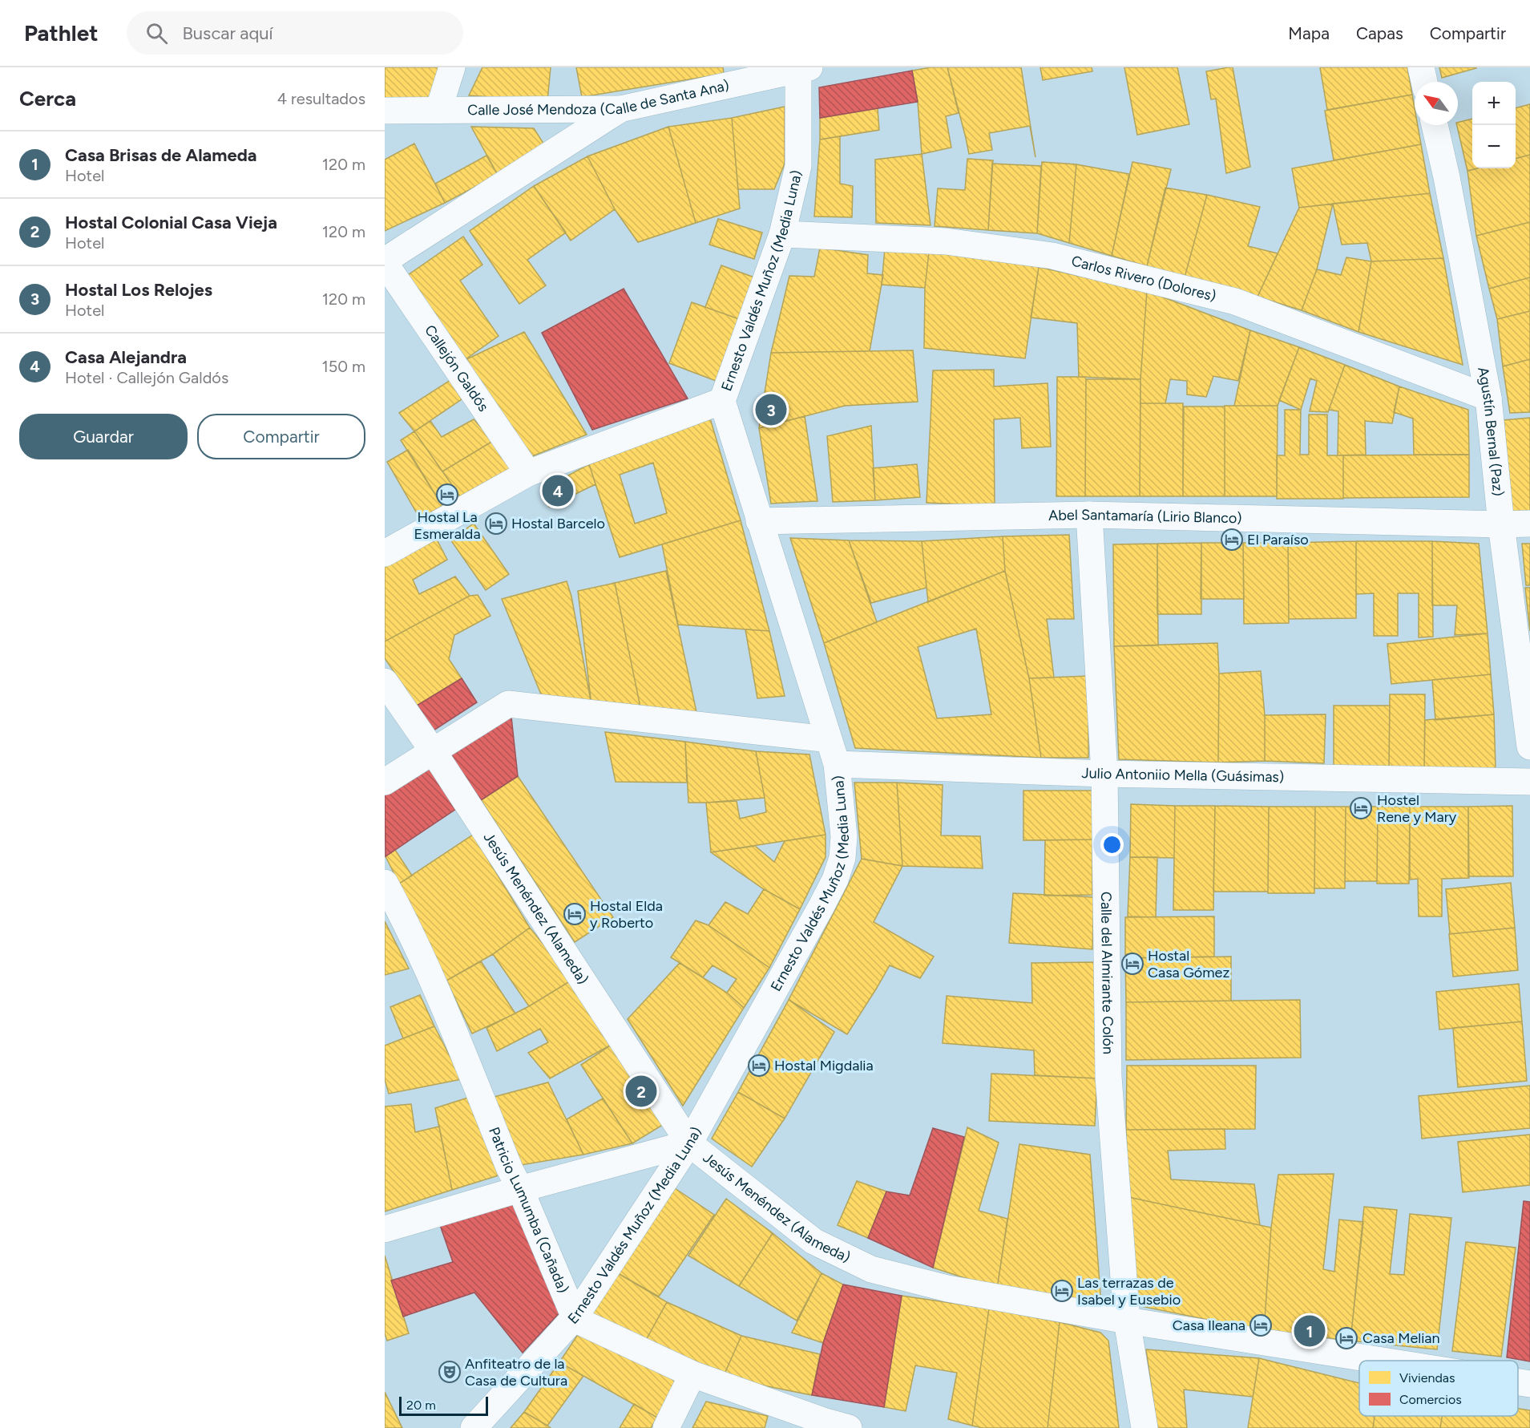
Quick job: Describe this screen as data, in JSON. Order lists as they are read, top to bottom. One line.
{"streets":{"street":["Calle José Mendoza (Calle de Santa Ana)","Carlos Rivero (Dolores)","Ernesto Valdés Muñoz (Media Luna)","Callejón Galdós","Agustín Bernal (Paz)","Abel Santamaría (Lirio Blanco)","Julio Antoniio Mella (Guásimas)","Jesús Menéndez (Alameda)","Calle del Almirante Colón","Patricio Lumumba (Cañada)"]},"crossings":[["Calle José Mendoza (Calle de Santa Ana)","Ernesto Valdés Muñoz (Media Luna)"],["Carlos Rivero (Dolores)","Ernesto Valdés Muñoz (Media Luna)"],["Carlos Rivero (Dolores)","Agustín Bernal (Paz)"],["Ernesto Valdés Muñoz (Media Luna)","Abel Santamaría (Lirio Blanco)"],["Ernesto Valdés Muñoz (Media Luna)","Julio Antoniio Mella (Guásimas)"],["Ernesto Valdés Muñoz (Media Luna)","Jesús Menéndez (Alameda)"],["Ernesto Valdés Muñoz (Media Luna)","Patricio Lumumba (Cañada)"],["Agustín Bernal (Paz)","Abel Santamaría (Lirio Blanco)"],["Abel Santamaría (Lirio Blanco)","Calle del Almirante Colón"],["Julio Antoniio Mella (Guásimas)","Calle del Almirante Colón"],["Jesús Menéndez (Alameda)","Calle del Almirante Colón"]],"places":{"hotel":["Hostal La Esmeralda","Hostal Barcelo","El Paraíso","Hostel Rene y Mary","Hostal Elda y Roberto","Hostal Casa Gómez","Hostal Migdalia","Las terrazas de Isabel y Eusebio","Casa Ileana","Casa Melian"],"theatre":["Anfiteatro de la Casa de Cultura"]},"legend":["Viviendas","Comercios"],"scale_bar":"20 m","north":"top left","page":{"header":"Pathlet","search":"Buscar aquí","nav":["Mapa","Capas","Compartir"],"heading":["Cerca","4 resultados"],"map_buttons":["+","−"],"list":[{"mark":"1","name":"Casa Brisas de Alameda","note":"Hotel","value":"120 m"},{"mark":"2","name":"Hostal Colonial Casa Vieja","note":"Hotel","value":"120 m"},{"mark":"3","name":"Hostal Los Relojes","note":"Hotel","value":"120 m"},{"mark":"4","name":"Casa Alejandra","note":"Hotel · Callejón Galdós","value":"150 m"}],"pins":["3","4","2","1"],"buttons":["Guardar","Compartir"],"scale":"20 m"}}
